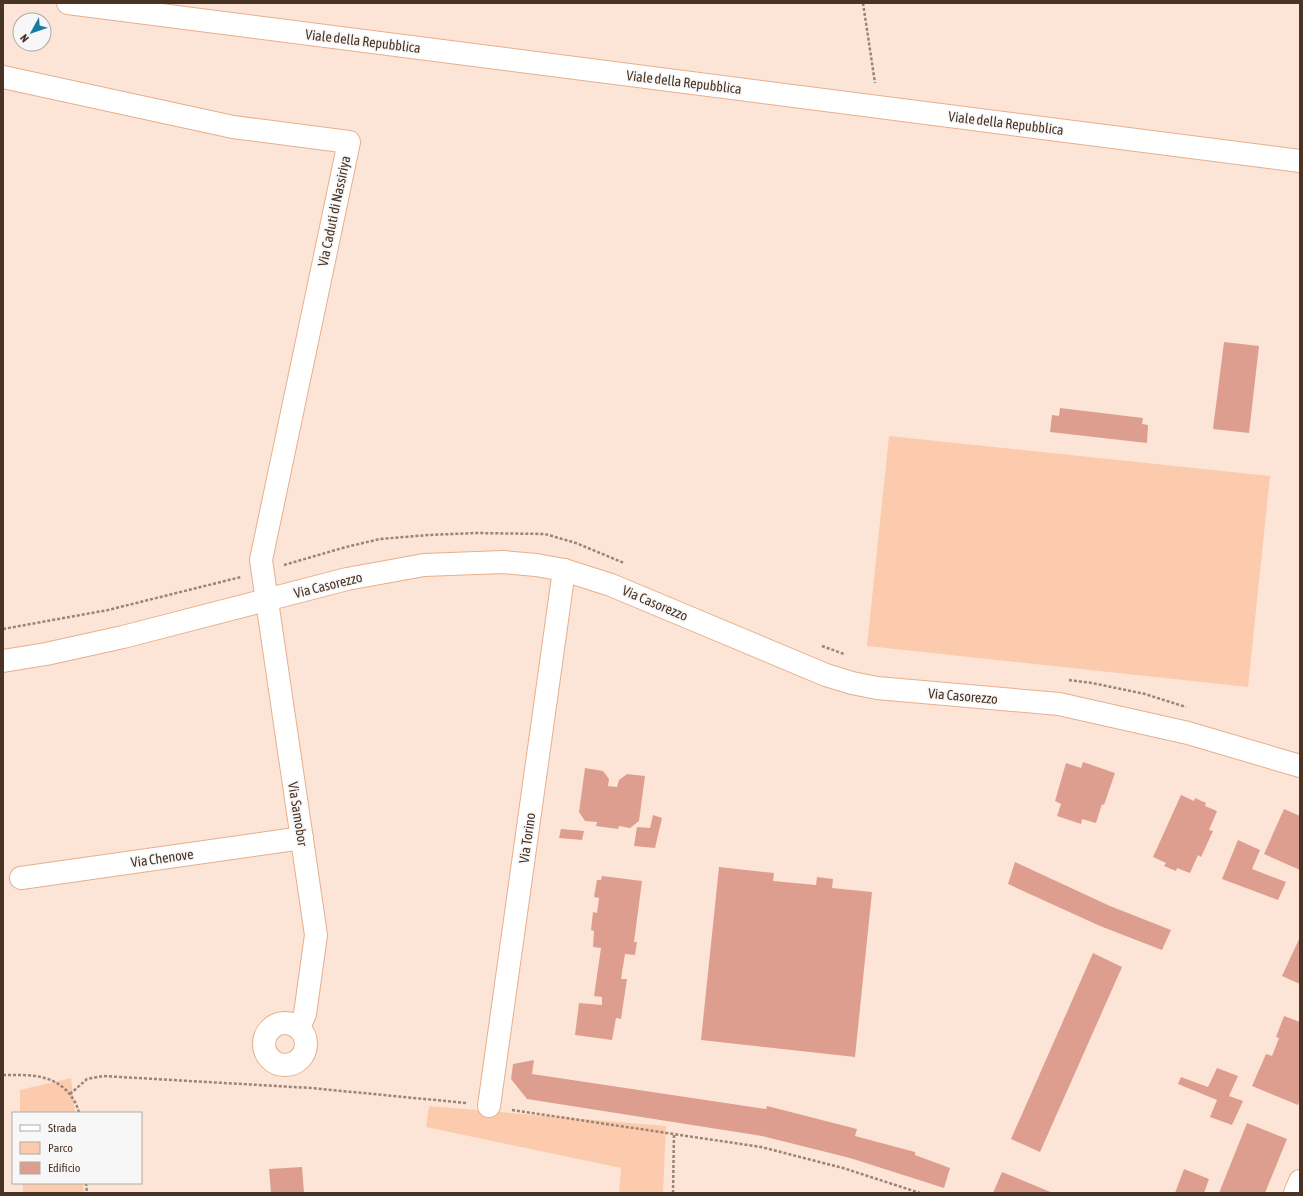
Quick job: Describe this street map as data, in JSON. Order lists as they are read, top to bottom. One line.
{"streets":{"street":["Viale della Repubblica","Via Caduti di Nassiriya","Via Casorezzo","Via Samobor","Via Torino","Via Chenove"]},"crossings":[["Via Caduti di Nassiriya","Via Casorezzo"],["Via Caduti di Nassiriya","Via Samobor"],["Via Casorezzo","Via Samobor"],["Via Casorezzo","Via Torino"],["Via Samobor","Via Chenove"]],"legend":["Strada","Parco","Edificio"],"north":"bottom left"}
